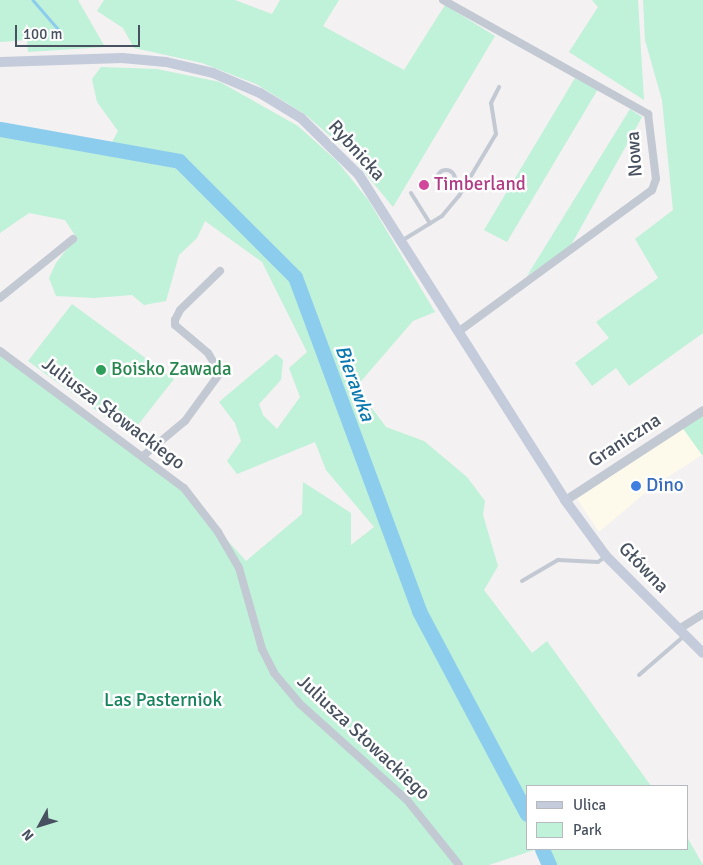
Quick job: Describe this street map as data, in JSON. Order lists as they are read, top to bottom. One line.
{"streets":{"main road":["Rybnicka","Główna"],"street":["Nowa","Juliusza Słowackiego","Graniczna"]},"crossings":[["Rybnicka","Nowa"],["Rybnicka","Graniczna"],["Rybnicka","Główna"],["Graniczna","Główna"]],"water":["Bierawka"],"parks":["Las Pasterniok"],"places":["Timberland","Boisko Zawada","Dino"],"legend":["Ulica","Park"],"scale_bar":"100 m","north":"bottom left"}
